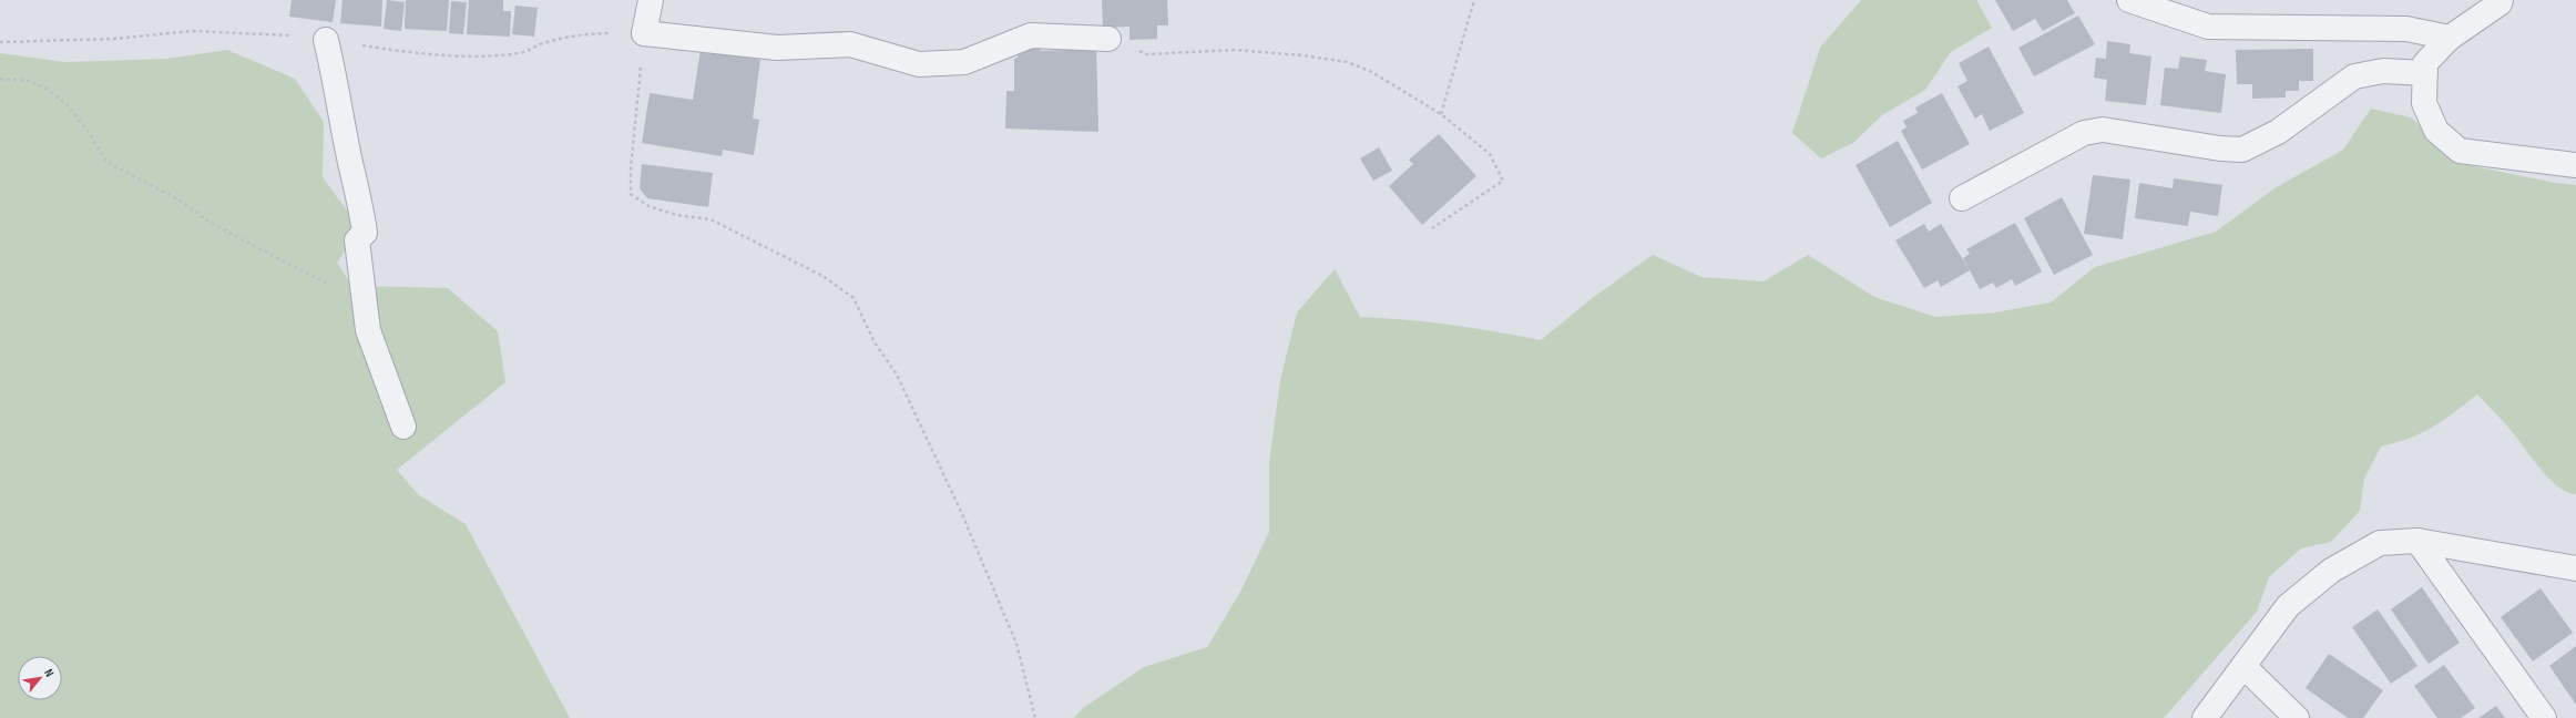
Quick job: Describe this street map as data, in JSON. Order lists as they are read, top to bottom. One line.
{"north":"top right"}
